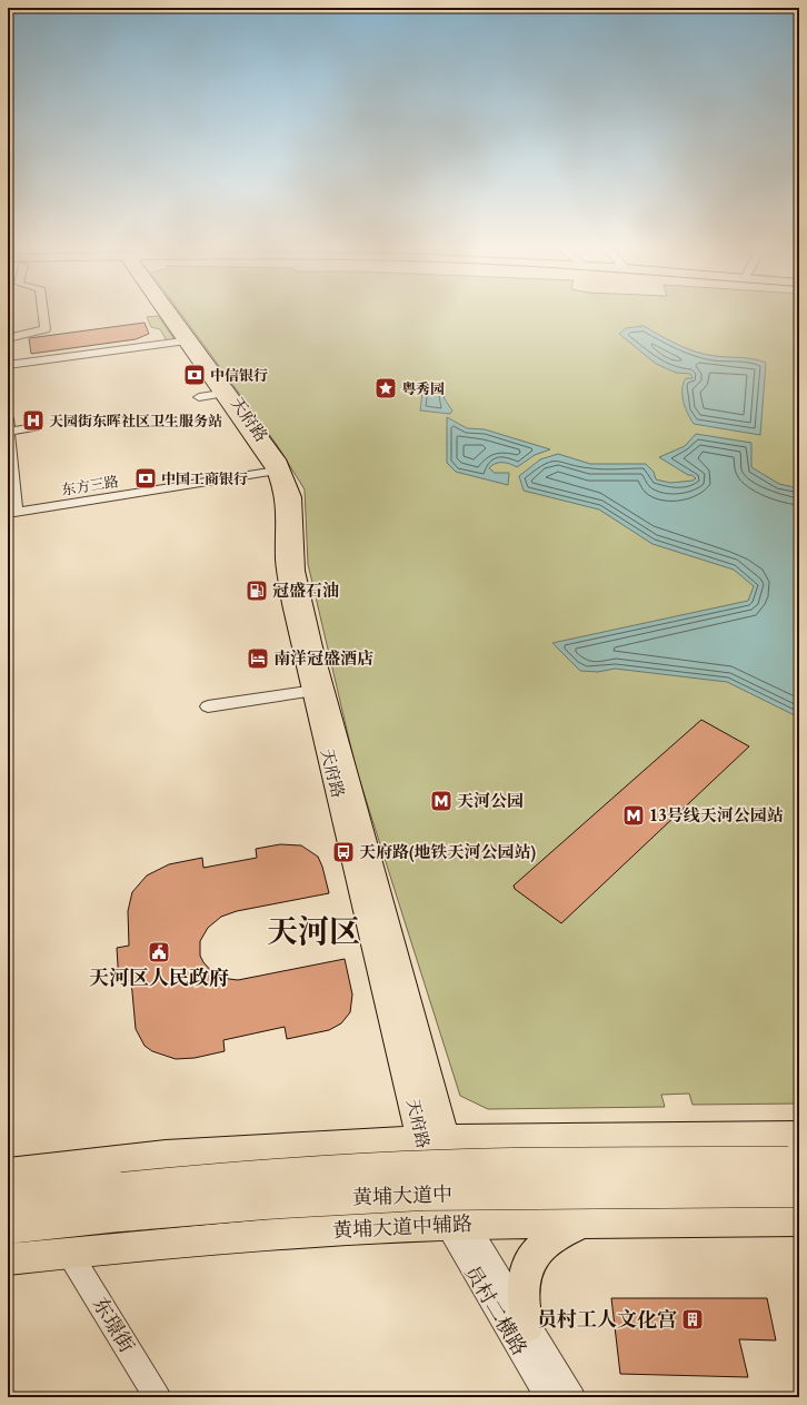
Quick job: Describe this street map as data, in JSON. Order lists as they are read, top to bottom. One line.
{"streets":{"main road":["天府路","黄埔大道中","黄埔大道中辅路"],"street":["东方三路","员村二横路","东璟街"]},"crossings":[["天府路","东方三路"],["天府路","黄埔大道中辅路"],["天府路","员村二横路"],["黄埔大道中辅路","员村二横路"],["黄埔大道中辅路","东璟街"]],"districts":["天河区"],"places":{"bank":["中信银行","中国工商银行"],"place":["粤秀园"],"hospital":["天园街东晖社区卫生服务站"],"fuel station":["冠盛石油"],"hotel":["南洋冠盛酒店"],"metro station":["天河公园","13号线天河公园站"],"bus stop":["天府路(地铁天河公园站)"],"public building":["天河区人民政府"],"building":["员村工人文化宫"]}}
